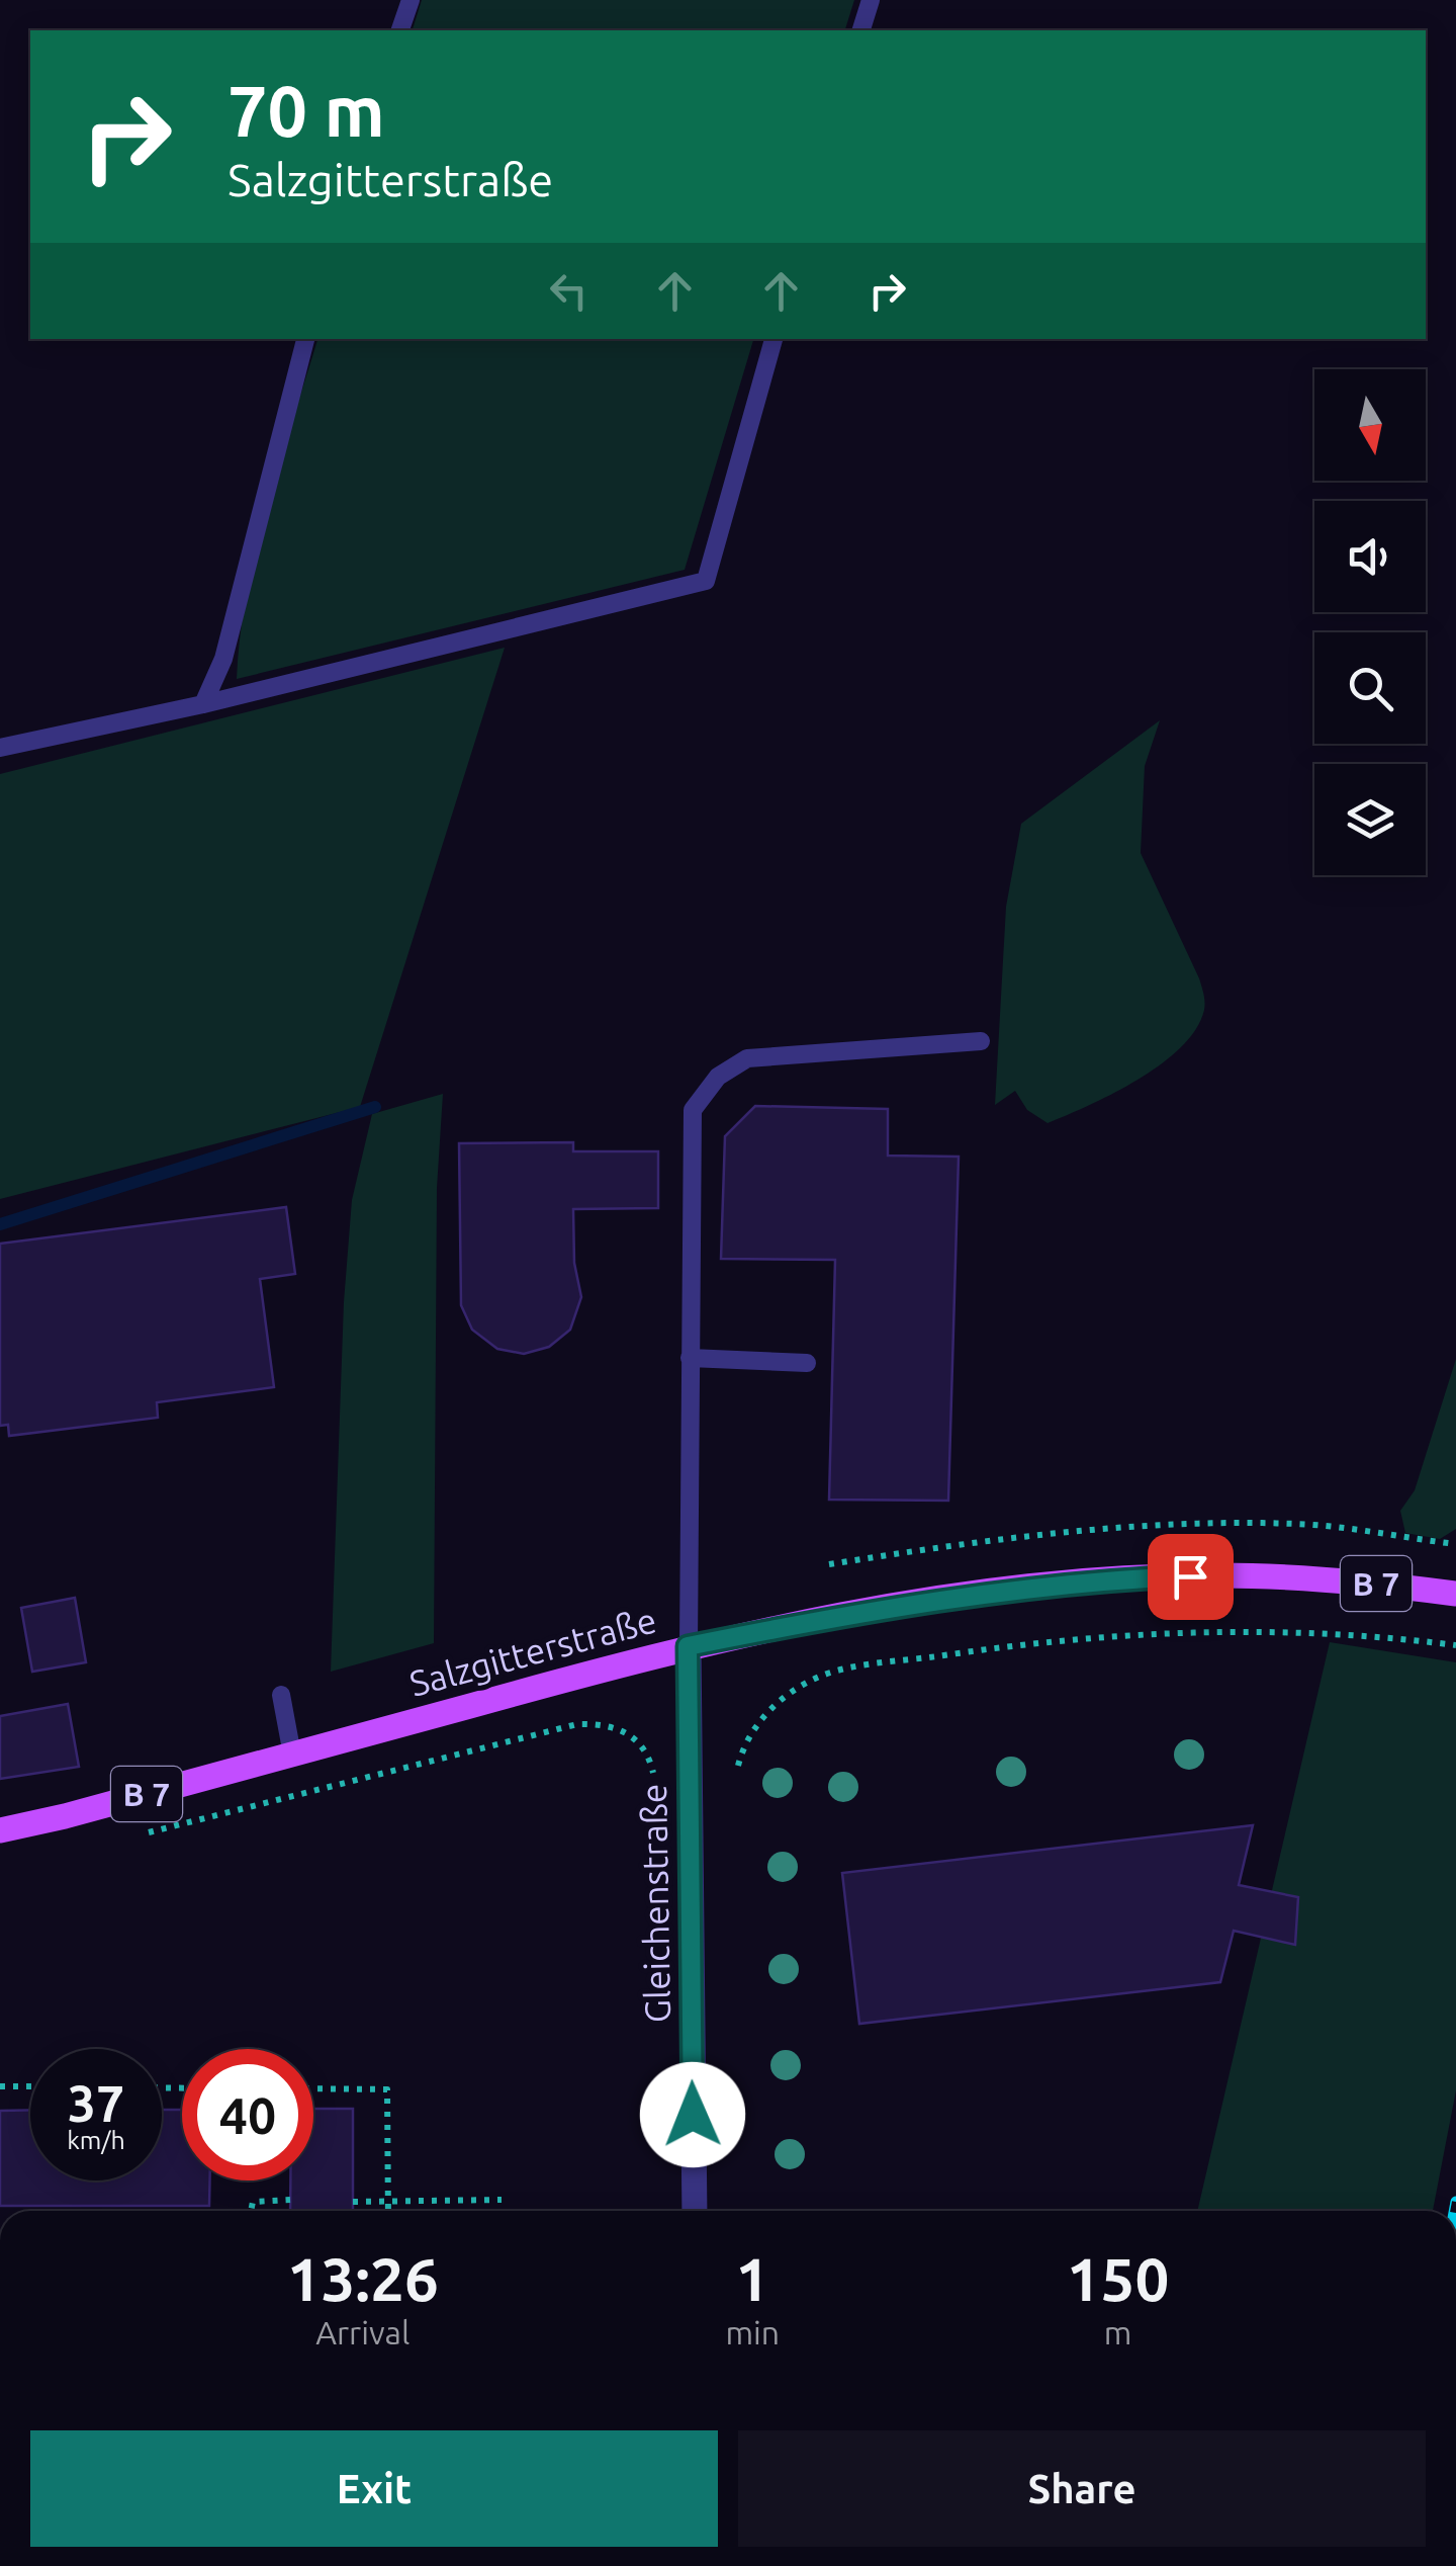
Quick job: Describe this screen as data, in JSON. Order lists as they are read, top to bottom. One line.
{"streets":{"main road":["B 7","Salzgitterstraße"],"street":["Gleichenstraße"]},"crossings":[["Salzgitterstraße","Gleichenstraße"]],"north":"bottom","page":{"turn":["70 m","Salzgitterstraße"],"speed":"37 km/h","limit":"40","eta":["13:26","Arrival","1","min","150","m"],"buttons":["Exit","Share"]}}
